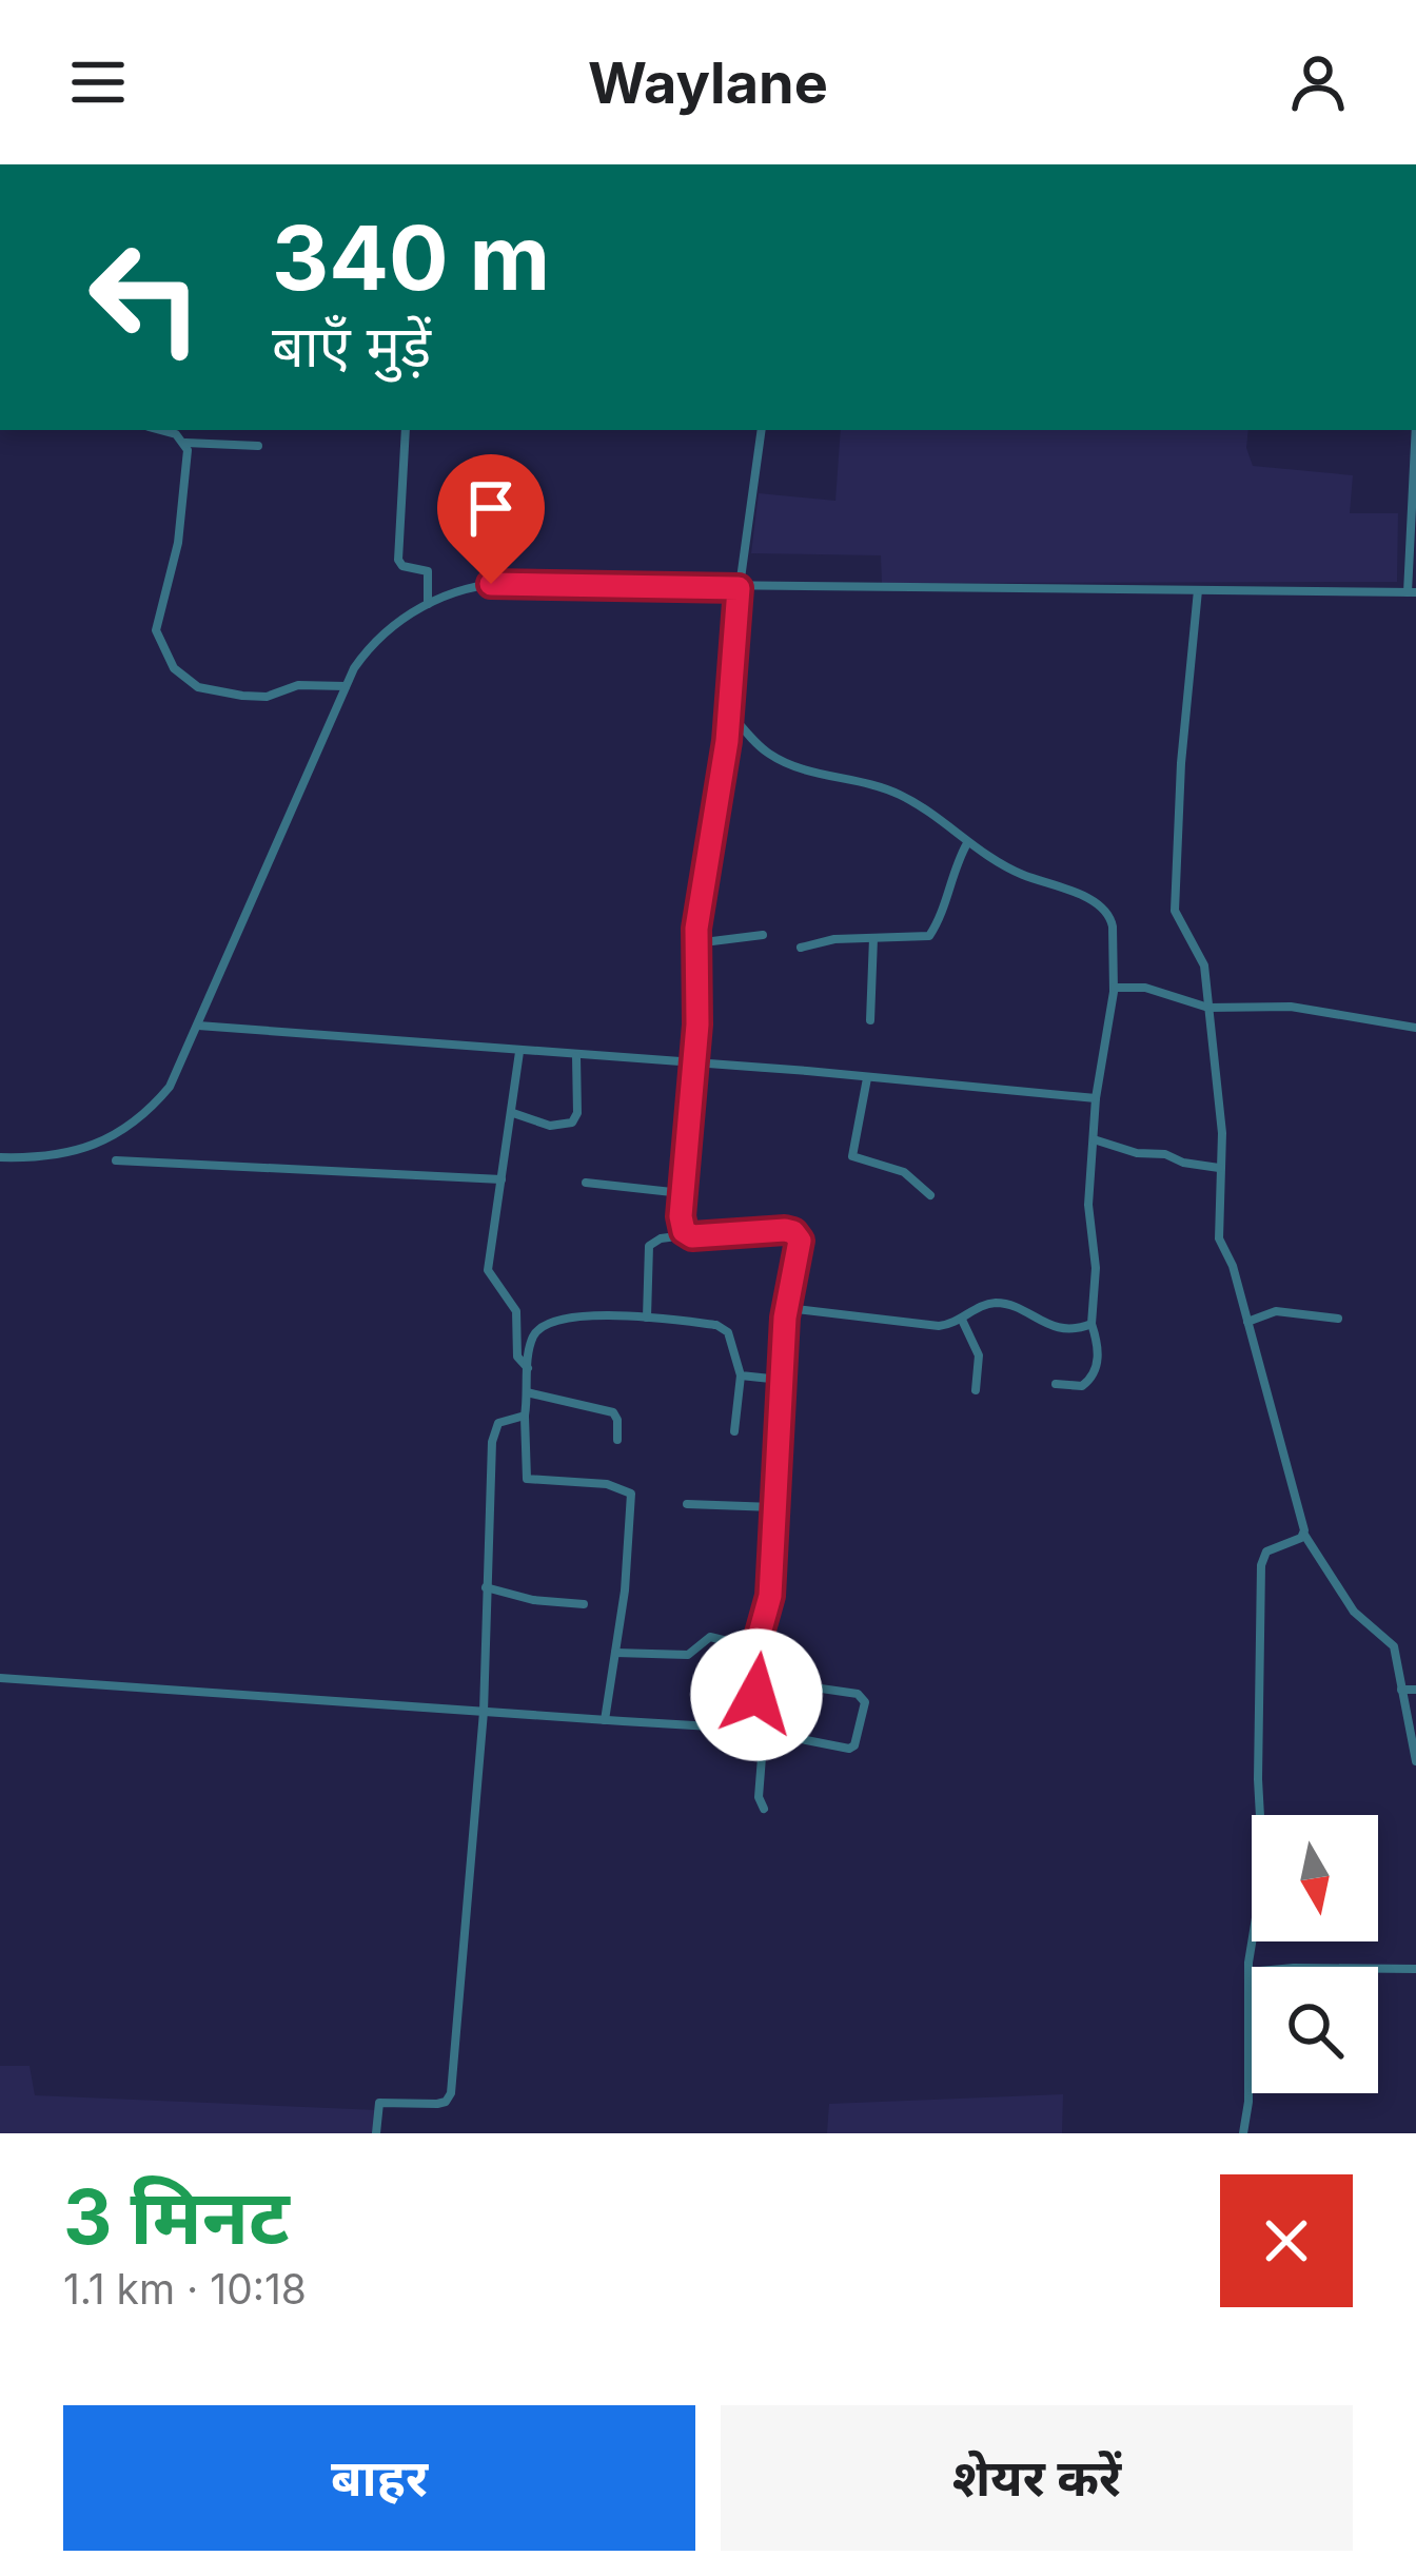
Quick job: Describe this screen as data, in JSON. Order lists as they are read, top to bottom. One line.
{"north":"bottom","page":{"header":"Waylane","turn":["340 m","बाएँ मुड़ें"],"heading":["3 मिनट","1.1 km · 10:18"],"buttons":["बाहर","शेयर करें"]}}
